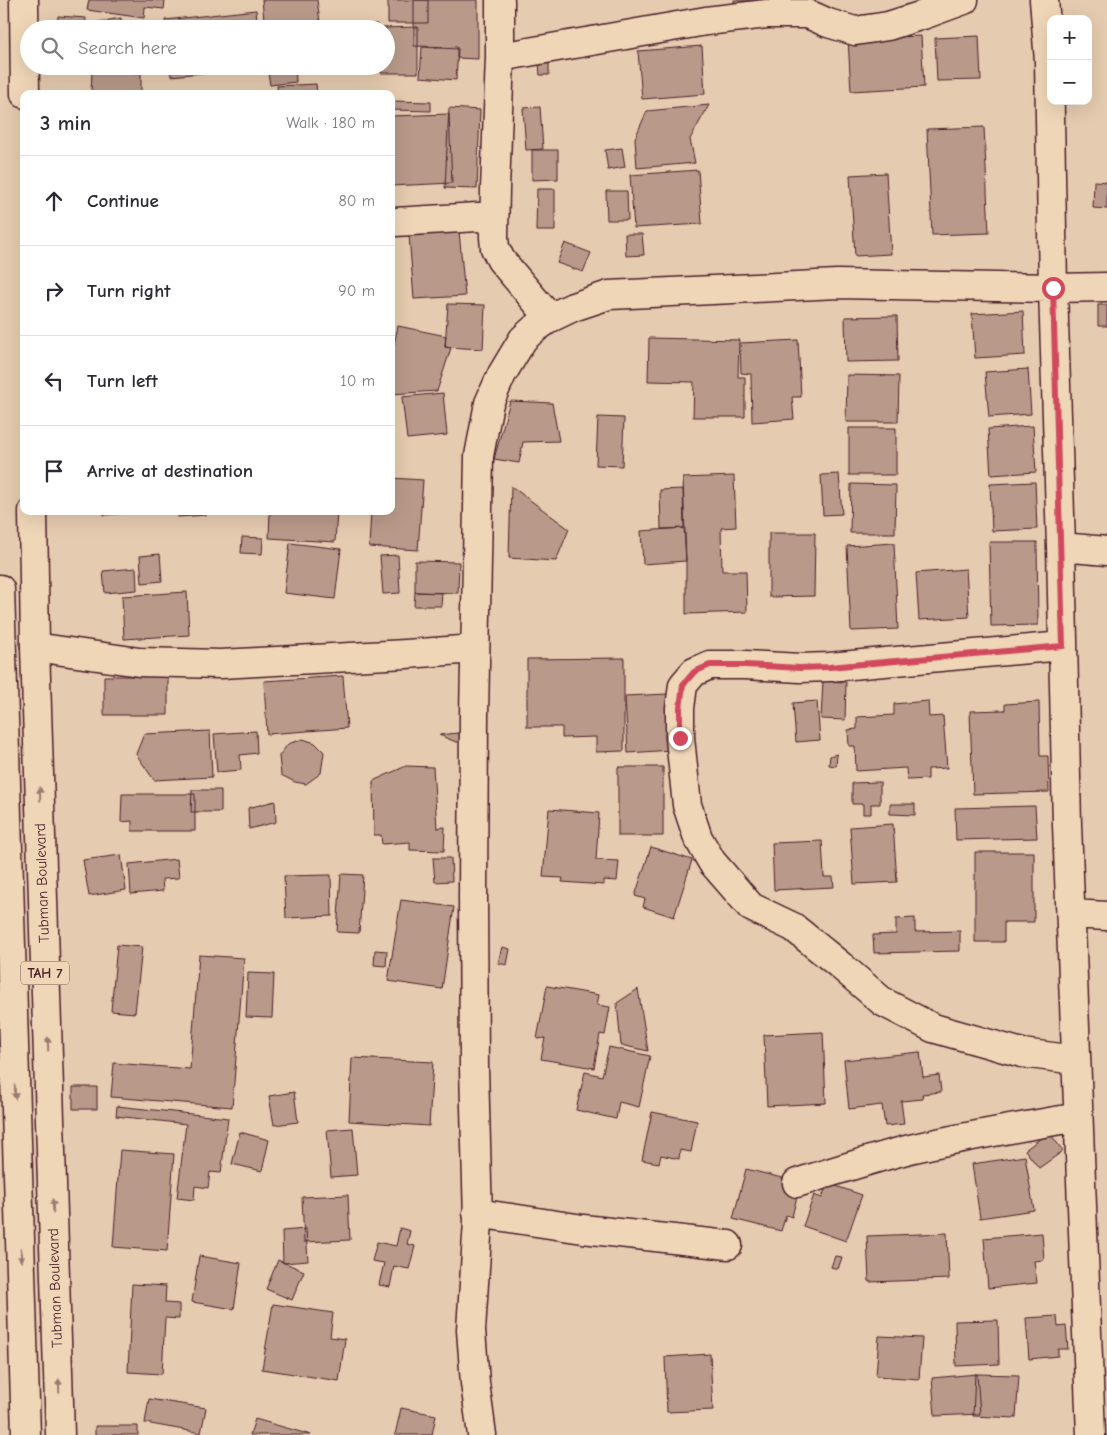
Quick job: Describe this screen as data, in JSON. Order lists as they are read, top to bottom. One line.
{"streets":{"main road":["Tubman Boulevard","TAH 7"]},"page":{"map_buttons":["+","−"],"search":"Search here","heading":["3 min","Walk · 180 m"],"list":[["Continue","80 m"],["Turn right","90 m"],["Turn left","10 m"],"Arrive at destination"]}}
